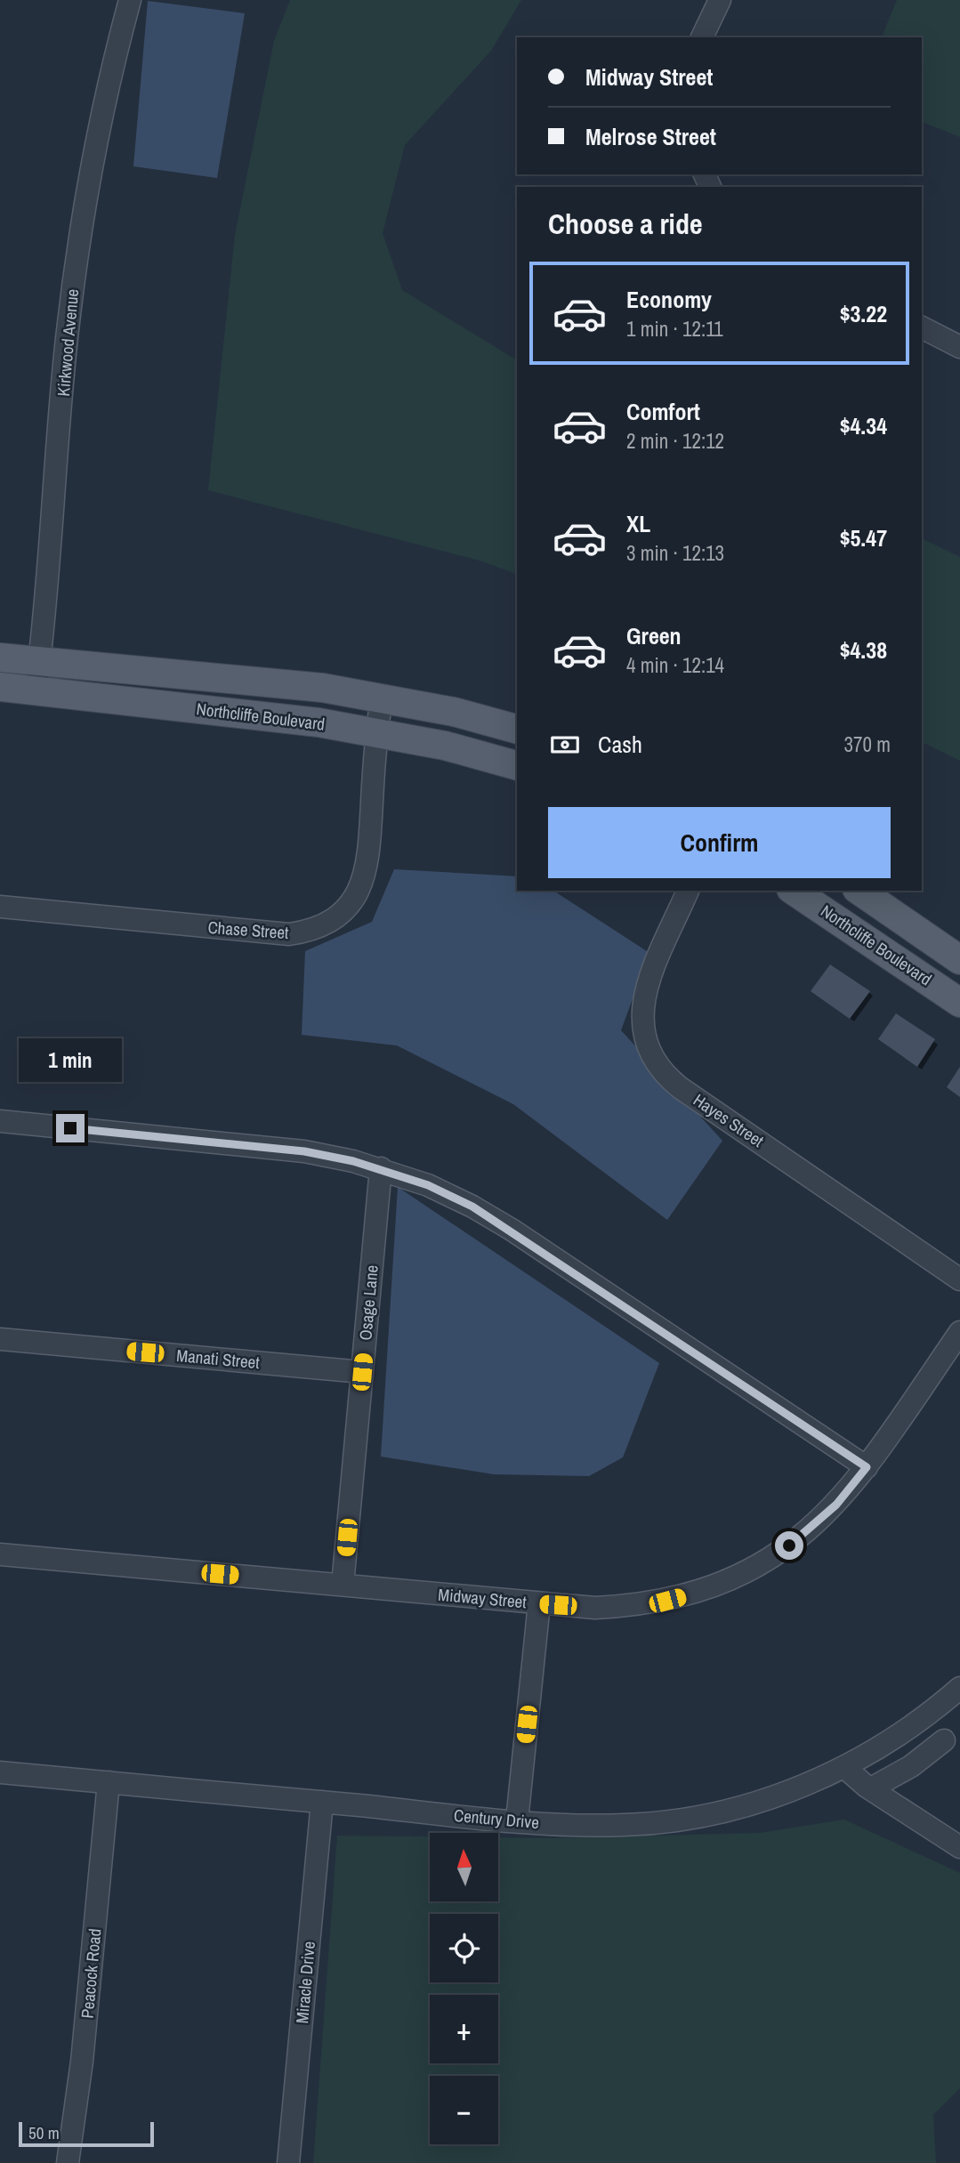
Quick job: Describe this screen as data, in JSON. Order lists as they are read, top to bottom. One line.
{"streets":{"main road":["Northcliffe Boulevard"],"street":["Kirkwood Avenue","Chase Street","Hayes Street","Osage Lane","Manati Street","Midway Street","Century Drive","Peacock Road","Miracle Drive"]},"crossings":[["Kirkwood Avenue","Northcliffe Boulevard"],["Northcliffe Boulevard","Chase Street"],["Osage Lane","Manati Street"],["Osage Lane","Midway Street"],["Century Drive","Peacock Road"],["Century Drive","Miracle Drive"]],"scale_bar":"50 m","north":"top","page":{"banner":["Midway Street","Melrose Street"],"heading":"Choose a ride","list":[{"name":"Economy","note":"1 min · 12:11","value":"$3.22"},{"name":"Comfort","note":"2 min · 12:12","value":"$4.34"},{"name":"XL","note":"3 min · 12:13","value":"$5.47"},{"name":"Green","note":"4 min · 12:14","value":"$4.38"}],"pay":["Cash","370 m"],"buttons":"Confirm","bubble":"1 min","map_buttons":["+","−"],"scale":"50 m"}}
